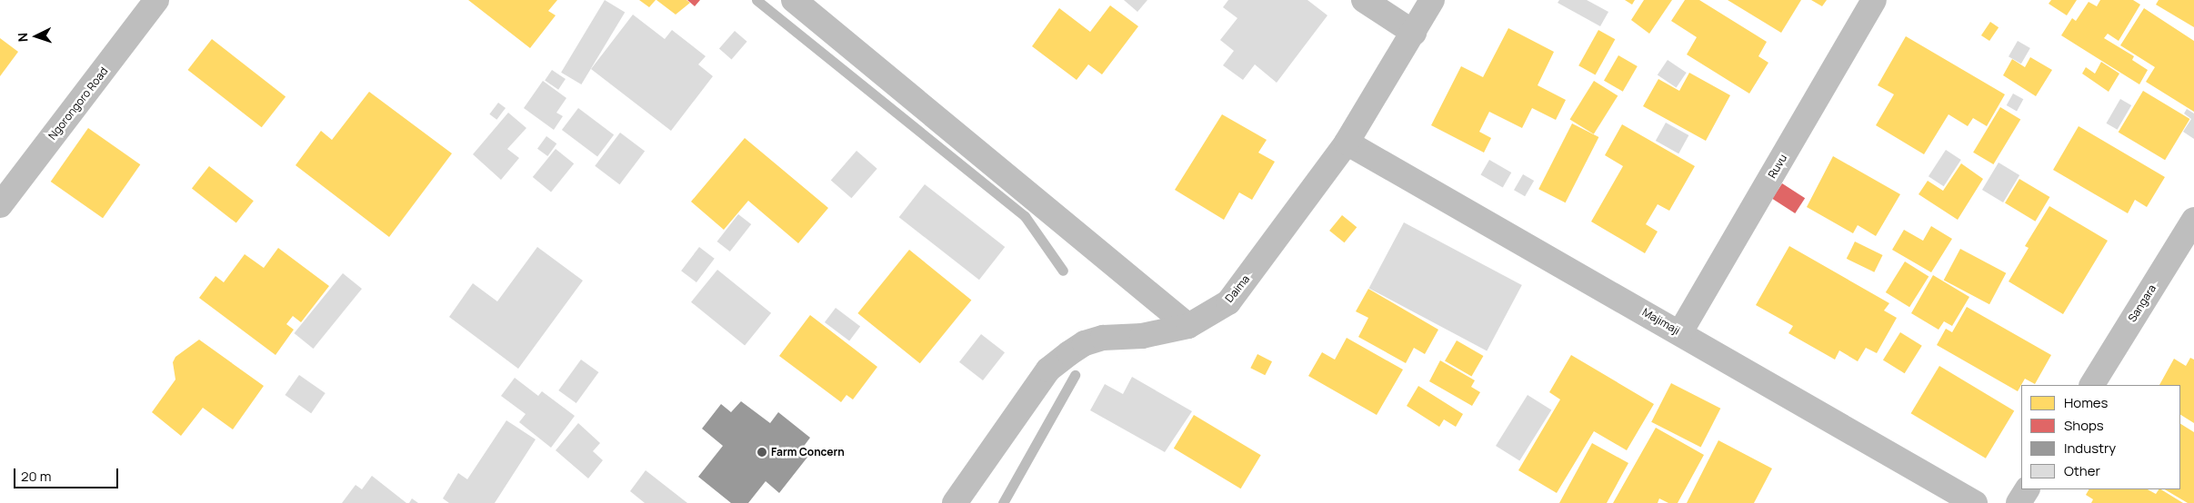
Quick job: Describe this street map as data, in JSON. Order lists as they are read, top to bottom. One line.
{"streets":{"street":["Ngorongoro Road","Ruvu","Daima","Sangara","Majimaji"]},"crossings":[["Ruvu","Majimaji"],["Daima","Majimaji"]],"places":["Farm Concern"],"legend":["Homes","Shops","Industry","Other"],"scale_bar":"20 m","north":"left"}
